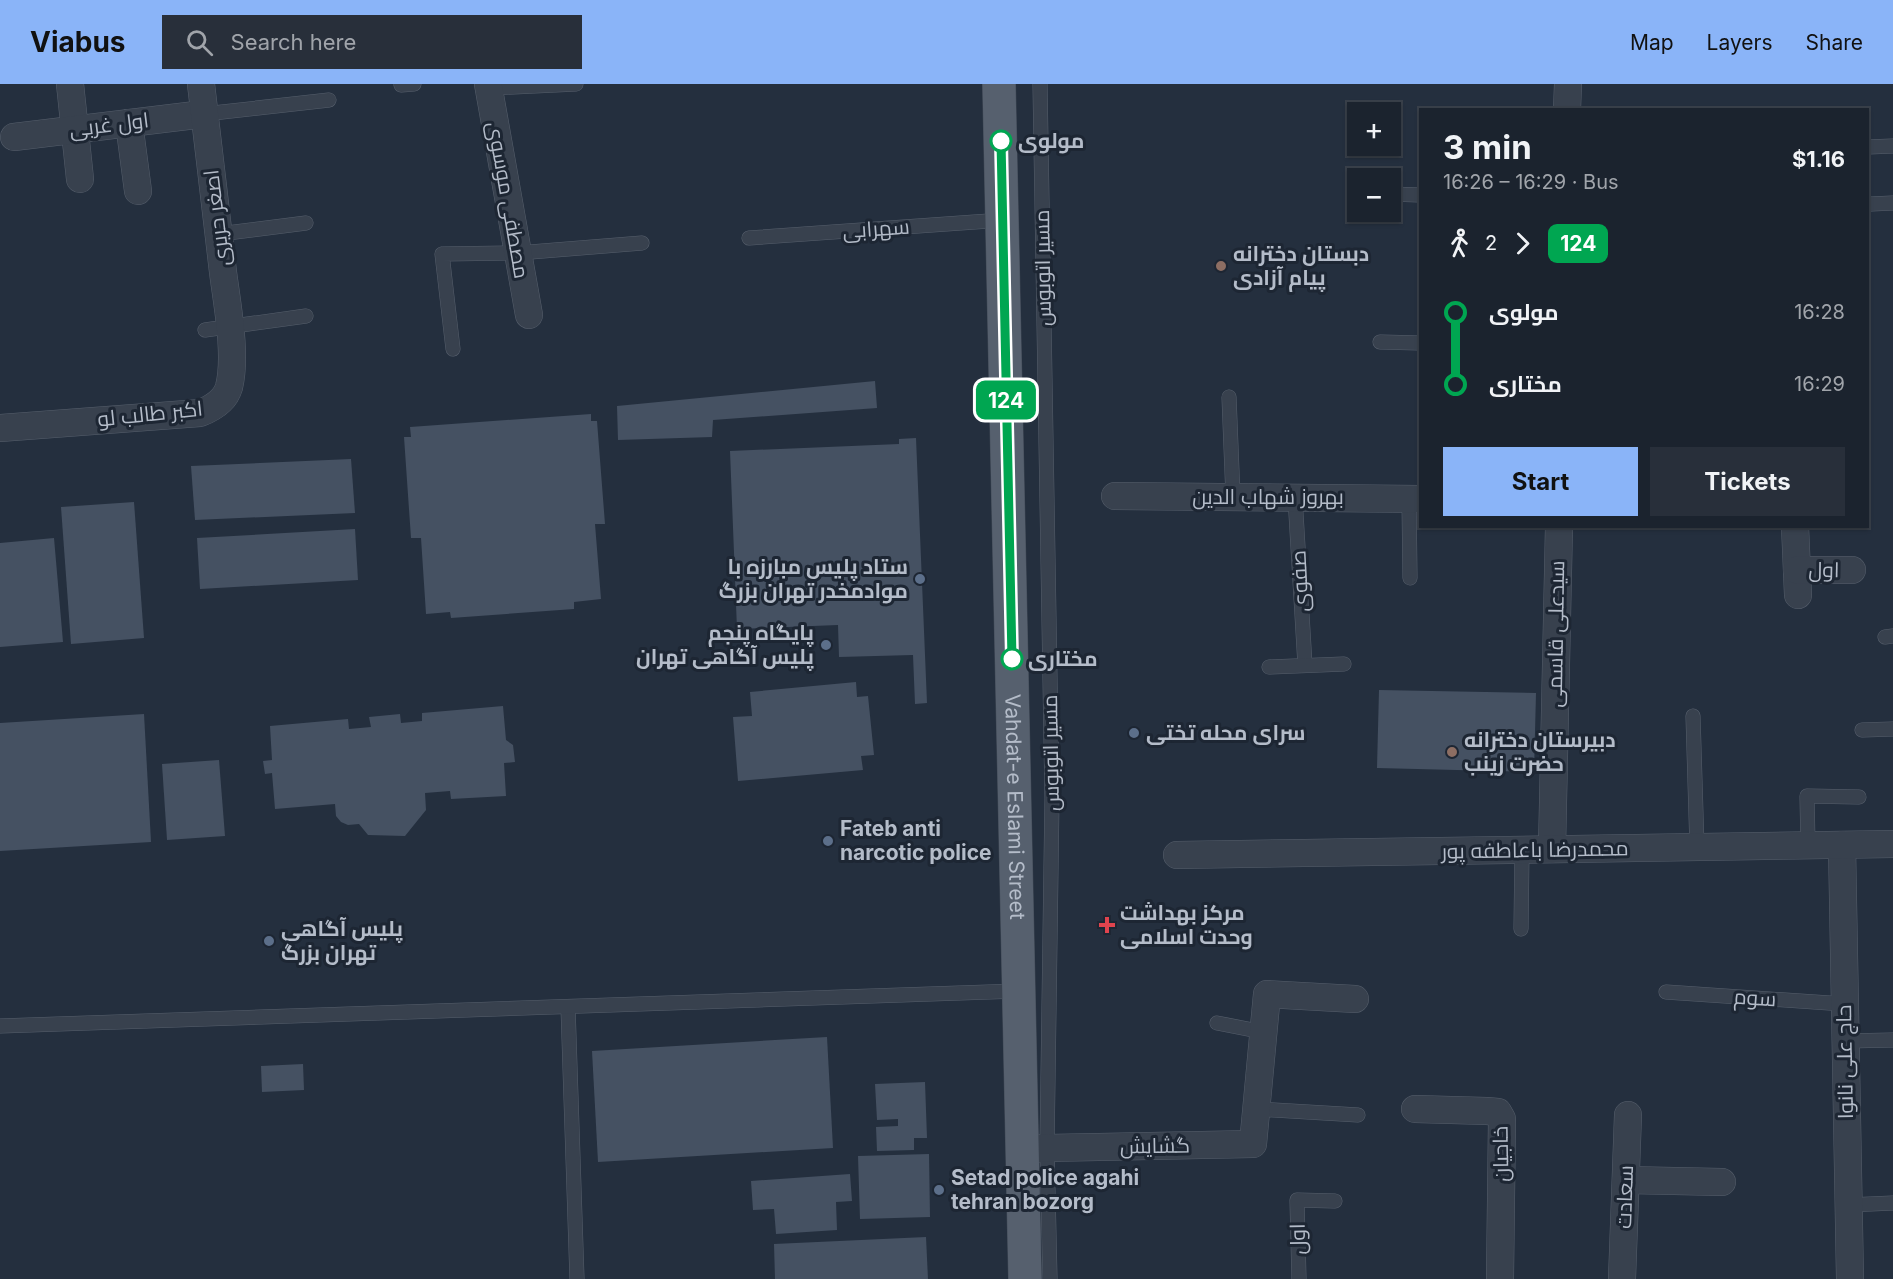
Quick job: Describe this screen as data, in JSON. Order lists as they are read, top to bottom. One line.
{"streets":{"main road":["Vahdat-e Eslami Street"],"street":["اول غربی","مصطفی موسوی","اصغر حریری","اکبر طالب لو","بهروز شهاب الدین","اول","سیدعلی قاسمی","محمدرضا باعاطفه پور","حاج علی نانوا","گشایش","خاجیان","سعادت"],"lane":["سهرابی","مسیر اتوبوس","صفوی","سوم"]},"crossings":[["اول غربی","اصغر حریری"],["اصغر حریری","اکبر طالب لو"],["سهرابی","Vahdat-e Eslami Street"],["مسیر اتوبوس","Vahdat-e Eslami Street"],["مسیر اتوبوس","گشایش"],["بهروز شهاب الدین","صفوی"],["سیدعلی قاسمی","محمدرضا باعاطفه پور"],["Vahdat-e Eslami Street","گشایش"],["محمدرضا باعاطفه پور","حاج علی نانوا"],["سوم","حاج علی نانوا"]],"places":{"other":["مولوی","دبستان دخترانه پیام آزادی","ستاد پلیس مبارزه با موادمخدر تهران بزرگ","پایگاه پنجم پلیس آگاهی تهران","مختاری","سرای محله تختی","دبیرستان دخترانه حضرت زینب","Fateb anti narcotic police","پلیس آگاهی تهران بزرگ","Setad police agahi tehran bozorg"],"health":["مرکز بهداشت وحدت اسلامی"]},"lines":["bus line 124"],"page":{"header":"Viabus","search":"Search here","nav":["Map","Layers","Share"],"on_map":"124","map_buttons":["+","−"],"heading":["3 min","16:26 – 16:29 · Bus","$1.16"],"legs":["2","124"],"list":[{"name":"مولوی","value":"16:28"},{"name":"مختاری","value":"16:29"}],"buttons":["Start","Tickets"]}}
